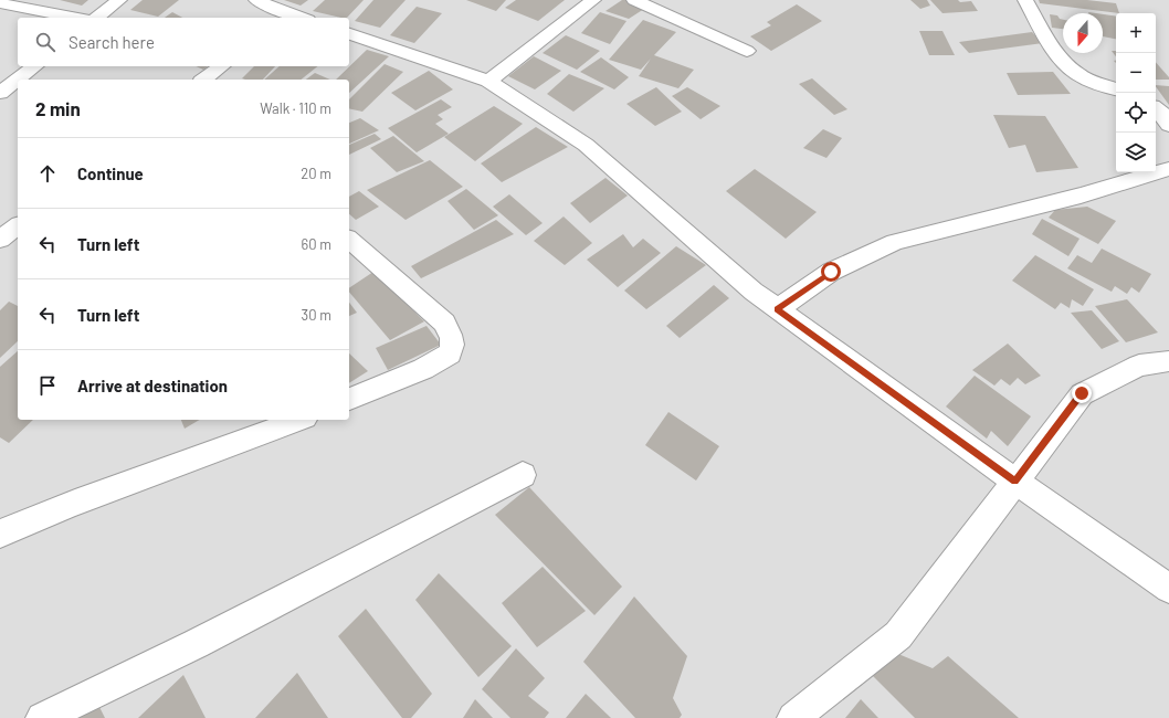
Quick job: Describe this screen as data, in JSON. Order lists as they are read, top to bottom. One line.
{"north":"bottom","page":{"map_buttons":["+","−"],"search":"Search here","heading":["2 min","Walk · 110 m"],"list":[["Continue","20 m"],["Turn left","60 m"],["Turn left","30 m"],"Arrive at destination"]}}
